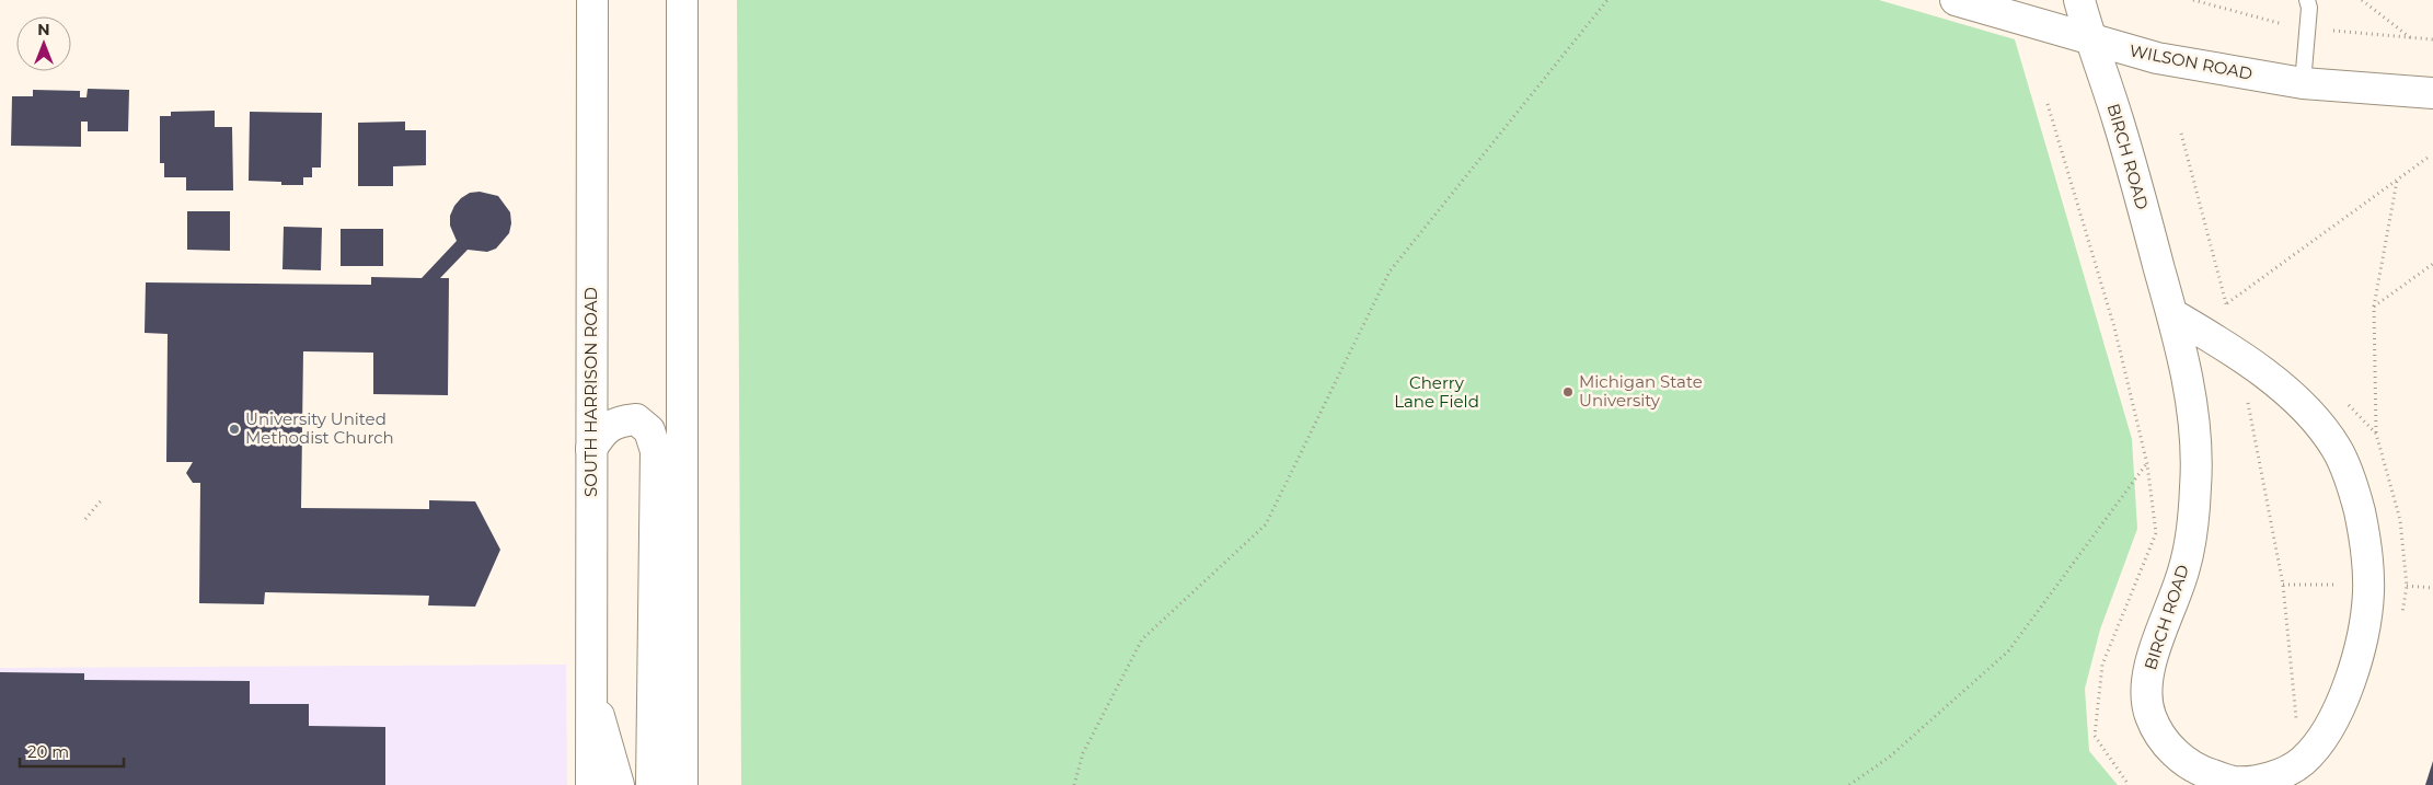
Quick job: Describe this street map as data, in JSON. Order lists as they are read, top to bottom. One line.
{"streets":{"street":["WILSON ROAD","BIRCH ROAD","SOUTH HARRISON ROAD"]},"crossings":[["WILSON ROAD","BIRCH ROAD"]],"parks":["Cherry Lane Field"],"places":["Michigan State University","University United Methodist Church"],"scale_bar":"20 m","north":"top"}
